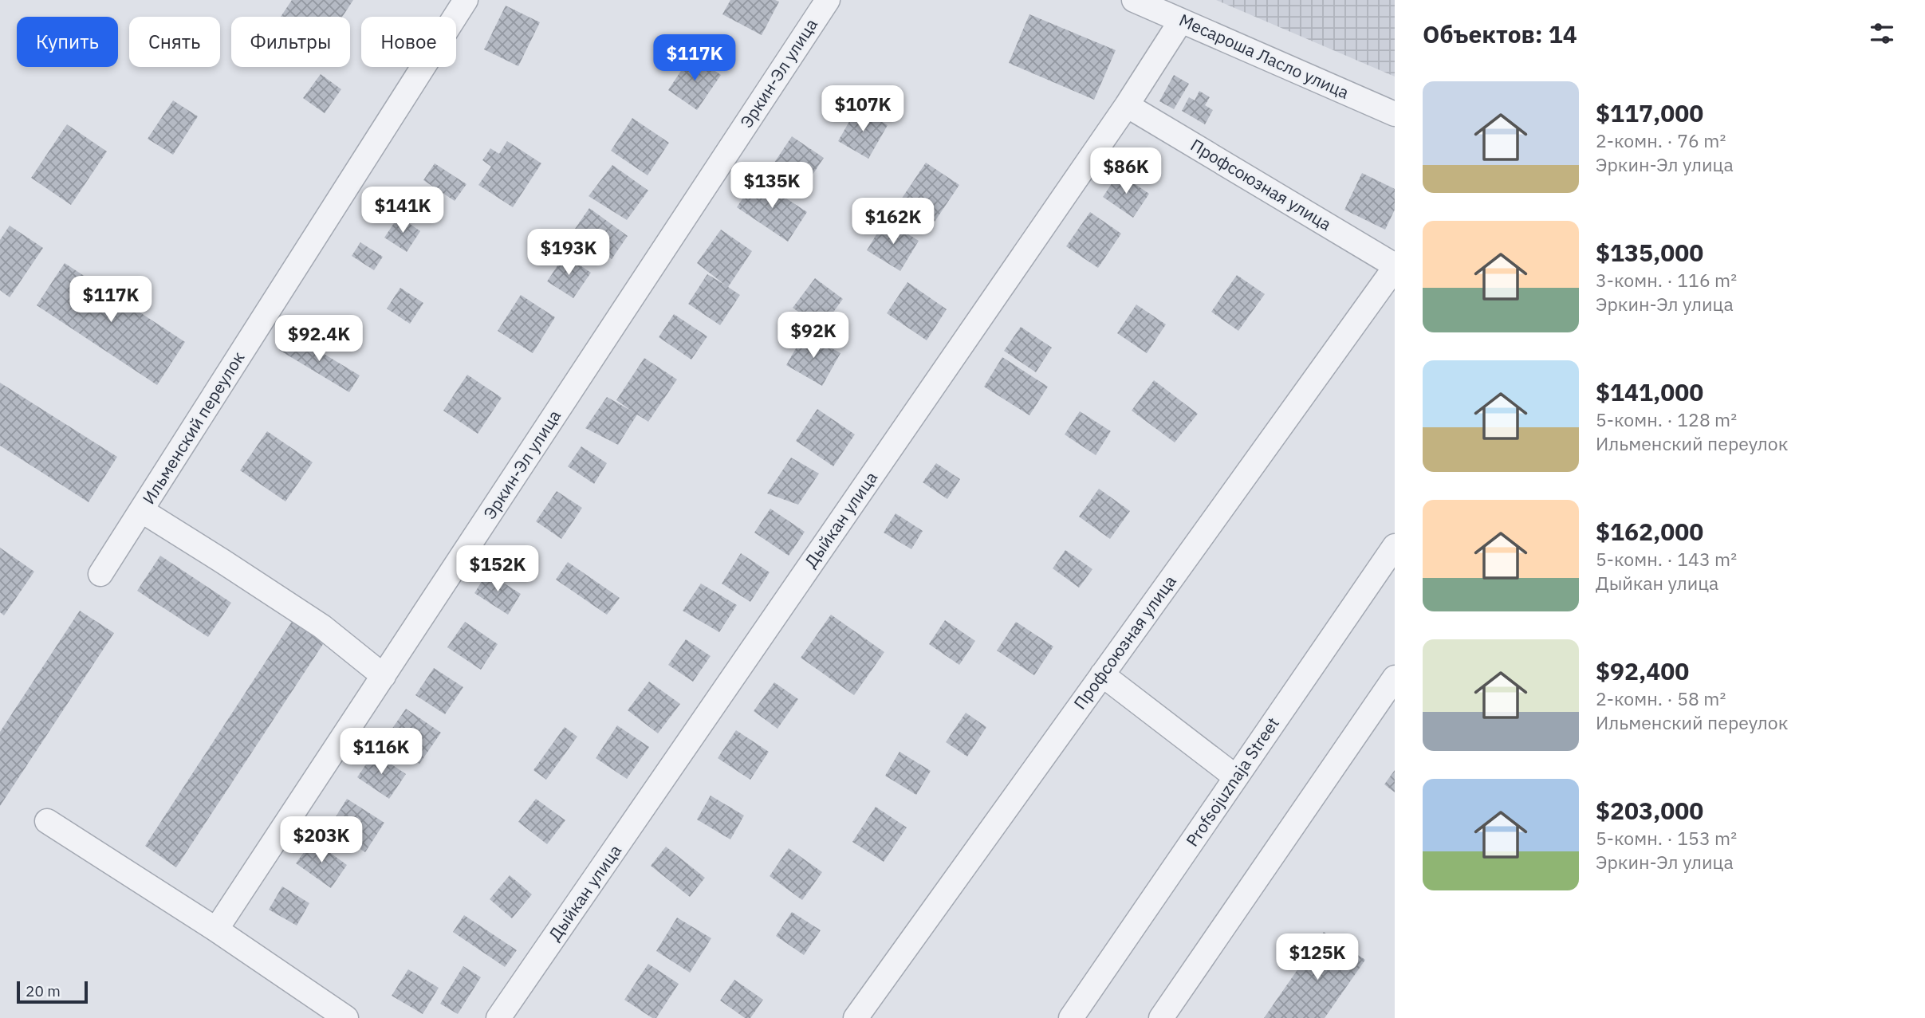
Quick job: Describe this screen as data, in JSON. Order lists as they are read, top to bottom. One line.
{"streets":{"street":["Месароша Ласло улица","Эркин-Эл улица","Профсоюзная улица","Ильменский переулок","Дыйкан улица","Profsojuznaja Street"]},"crossings":[["Месароша Ласло улица","Дыйкан улица"],["Профсоюзная улица","Дыйкан улица"]],"scale_bar":"20 m","page":{"heading":"Объектов: 14","chip":["Купить","Снять","Фильтры","Новое"],"price":["$117K","$107K","$86K","$135K","$141K","$162K","$193K","$117K","$92K","$92.4K","$152K","$116K","$203K","$125K"],"list":[{"name":"$117,000","note":"2-комн. · 76 m² · Эркин-Эл улица"},{"name":"$135,000","note":"3-комн. · 116 m² · Эркин-Эл улица"},{"name":"$141,000","note":"5-комн. · 128 m² · Ильменский переулок"},{"name":"$162,000","note":"5-комн. · 143 m² · Дыйкан улица"},{"name":"$92,400","note":"2-комн. · 58 m² · Ильменский переулок"},{"name":"$203,000","note":"5-комн. · 153 m² · Эркин-Эл улица"}],"scale":"20 m"}}
